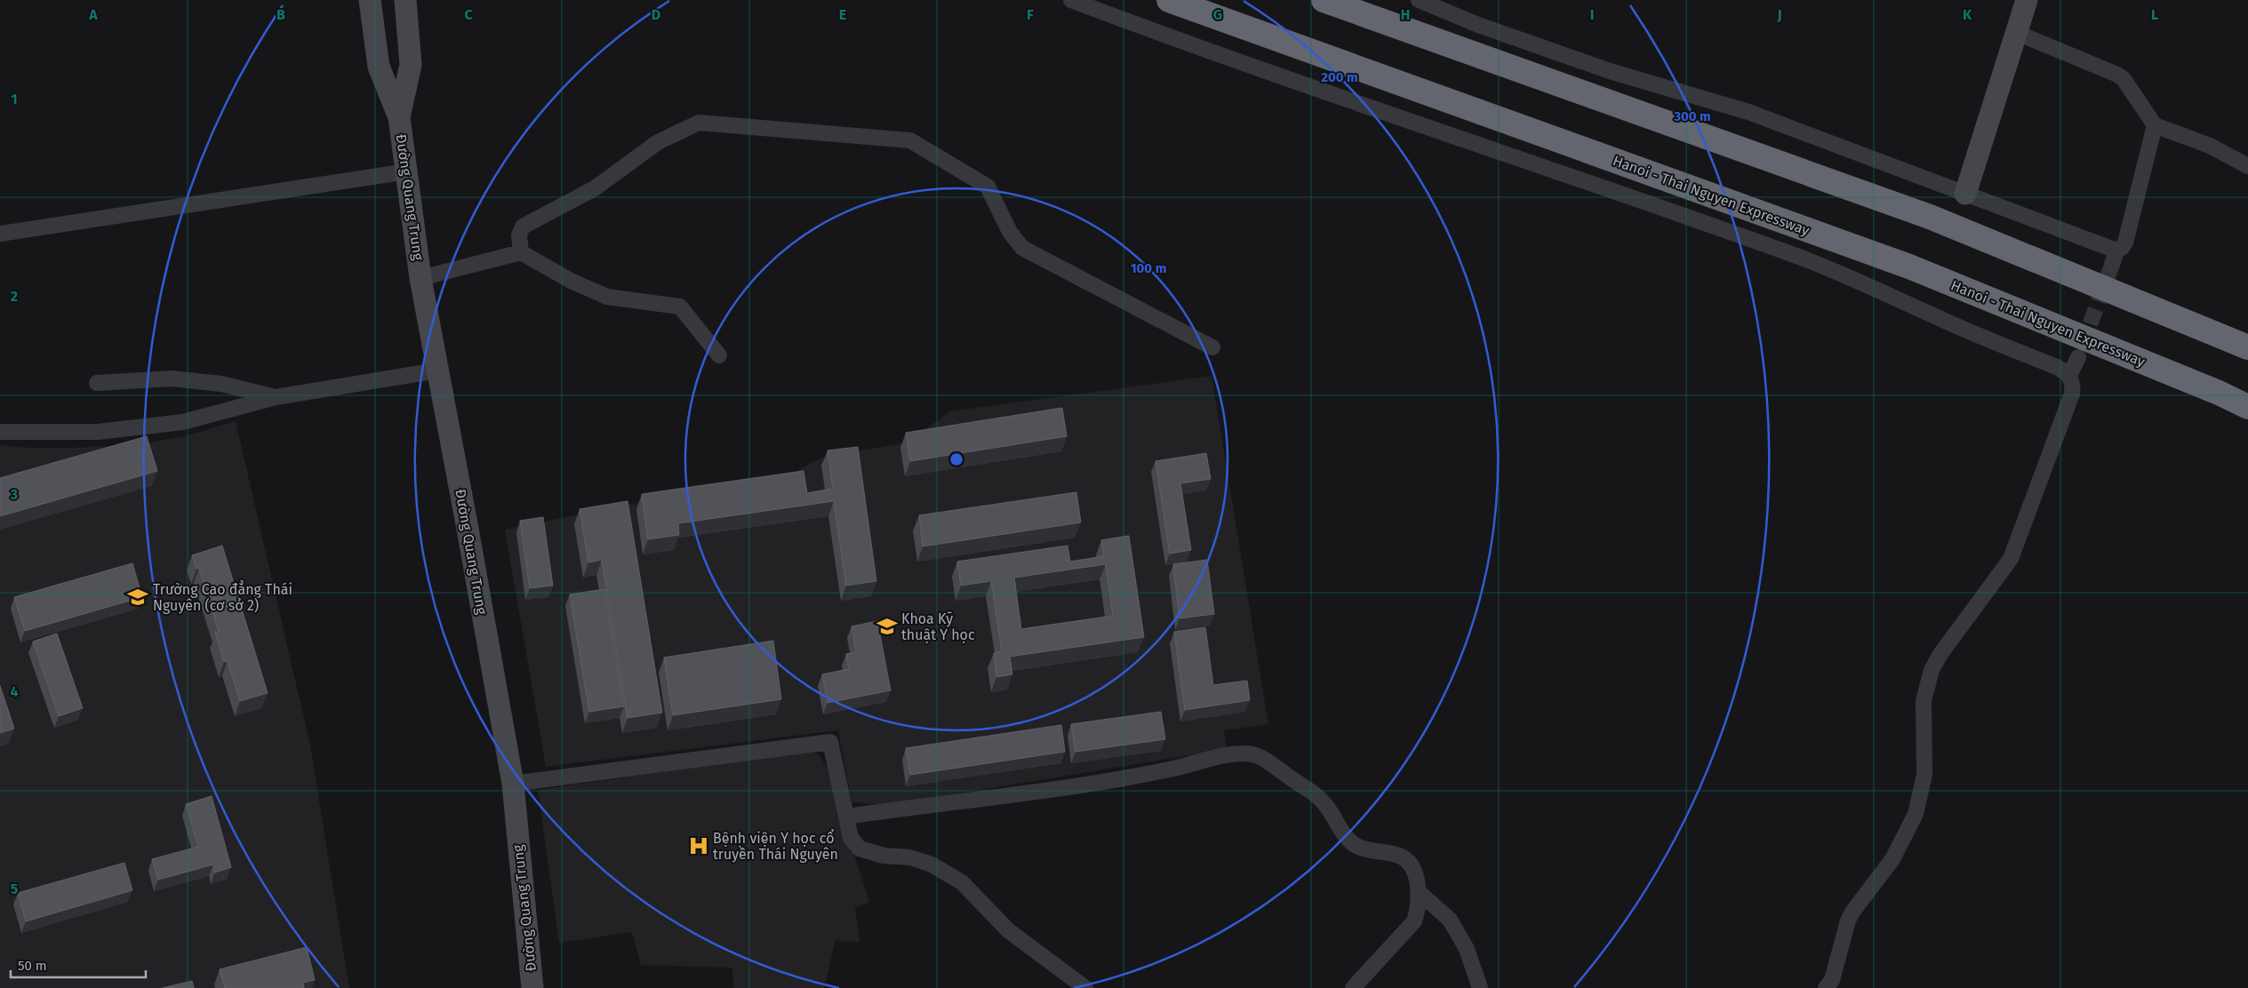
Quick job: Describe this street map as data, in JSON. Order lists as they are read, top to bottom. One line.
{"streets":{"highway":["Hanoi - Thai Nguyen Expressway"],"main road":["Đường Quang Trung"]},"places":{"school or university":["Trường Cao đẳng Thái Nguyên (cơ sở 2)","Khoa Kỹ thuật Y học"],"hospital":["Bệnh viện Y học cổ truyền Thái Nguyên"]},"scale_bar":"50 m","grid":{"columns":["A","B","C","D","E","F","G","H","I","J","K","L"],"rows":["1","2","3","4","5"]},"rings":["200 m","300 m","100 m"]}
